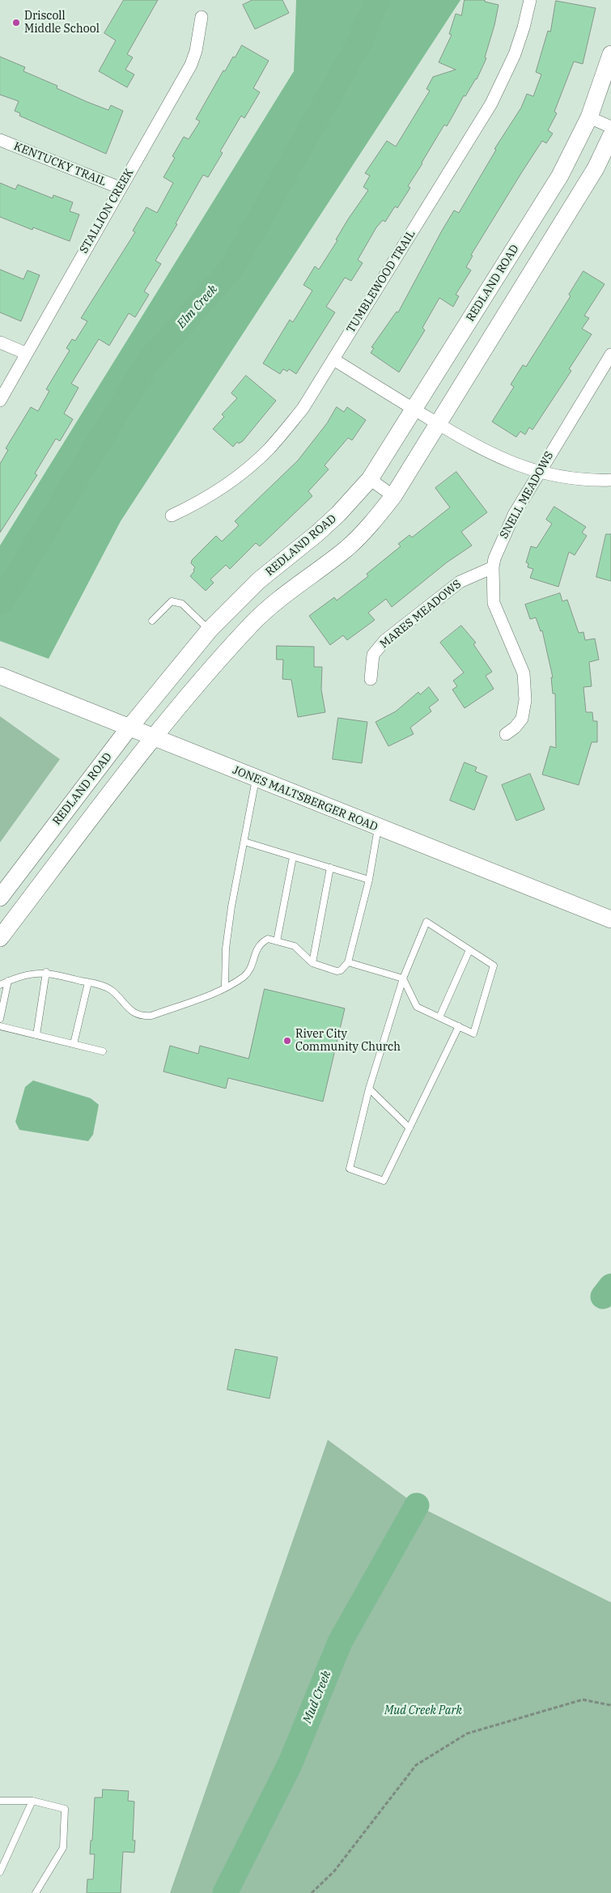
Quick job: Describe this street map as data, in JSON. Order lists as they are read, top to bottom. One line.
{"streets":{"main road":["REDLAND ROAD","JONES MALTSBERGER ROAD"],"street":["KENTUCKY TRAIL","STALLION CREEK","TUMBLEWOOD TRAIL","SNELL MEADOWS","MARES MEADOWS"]},"crossings":[["KENTUCKY TRAIL","STALLION CREEK"],["REDLAND ROAD","JONES MALTSBERGER ROAD"],["SNELL MEADOWS","MARES MEADOWS"]],"water":["Elm Creek","Mud Creek"],"parks":["Mud Creek Park"],"places":["Driscoll Middle School","River City Community Church"]}
